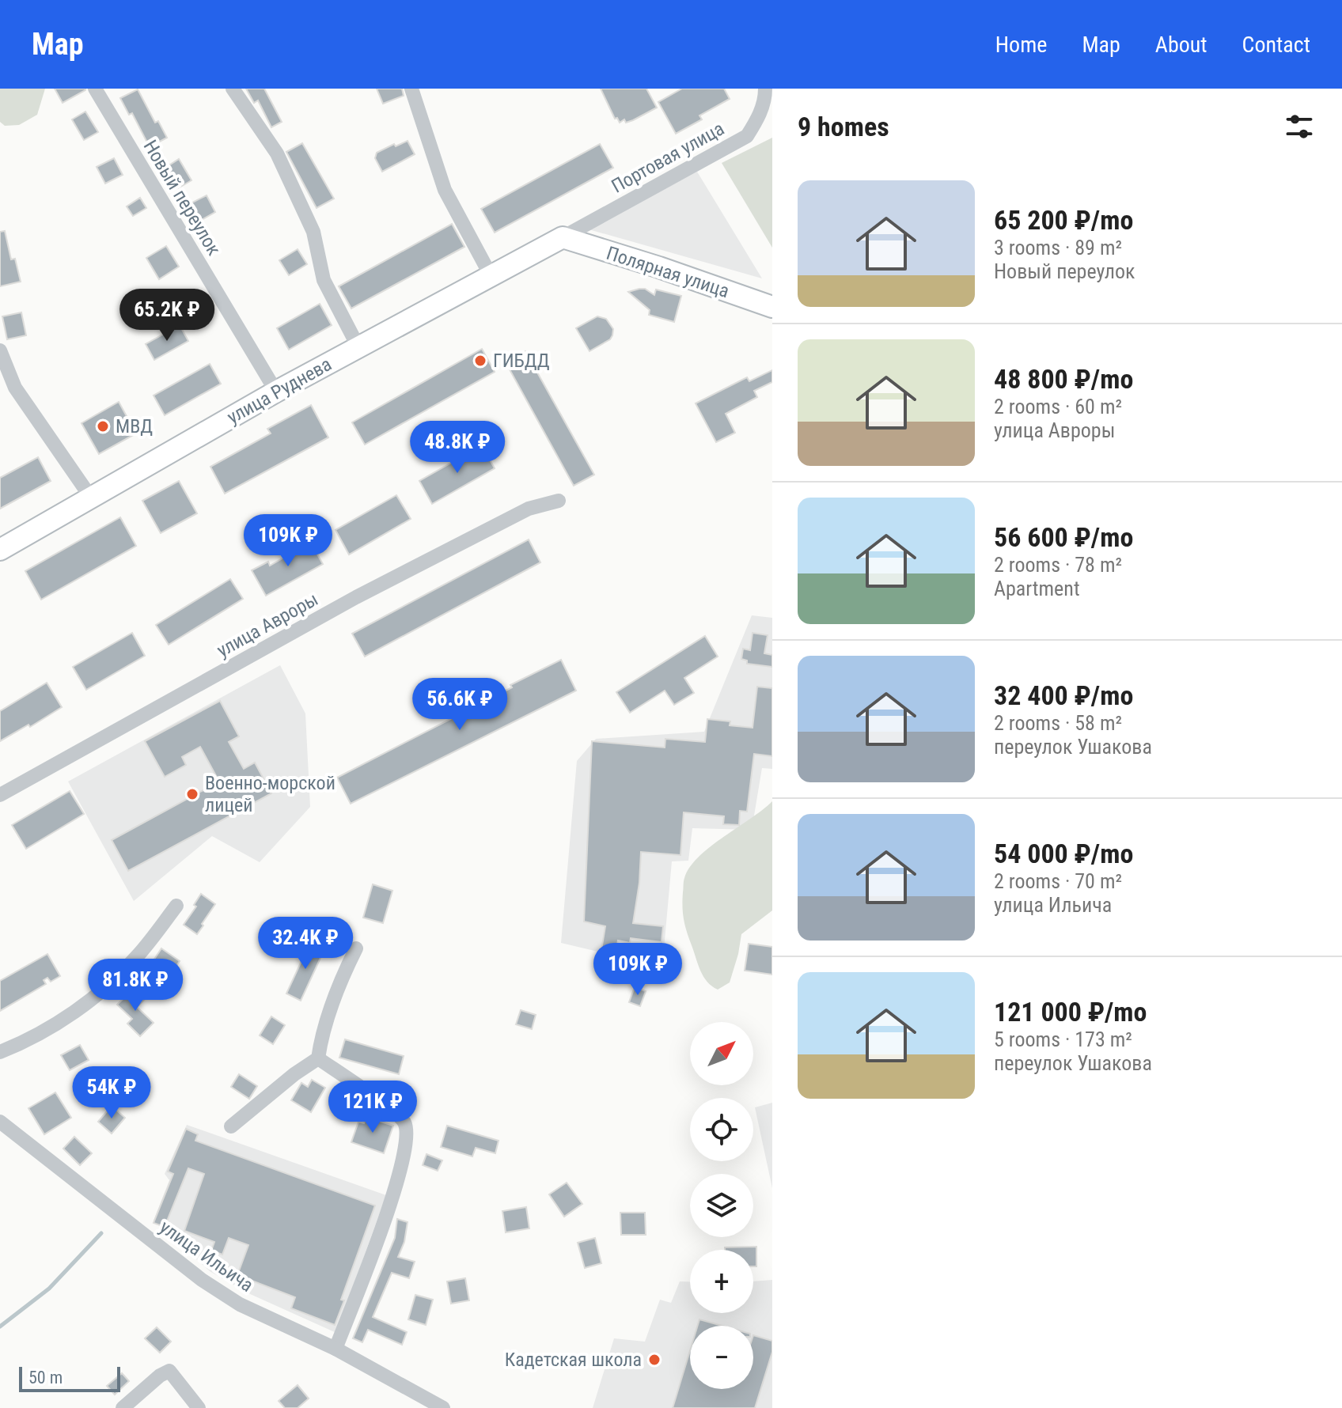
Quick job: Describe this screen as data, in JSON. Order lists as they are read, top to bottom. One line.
{"streets":{"main road":["Полярная улица","улица Руднева"],"street":["Портовая улица","Новый переулок","улица Авроры","улица Ильича"]},"crossings":[["Портовая улица","Полярная улица"],["Портовая улица","улица Руднева"],["Новый переулок","улица Руднева"],["Полярная улица","улица Руднева"]],"places":["ГИБДД","МВД","Военно-морской лицей","Кадетская школа"],"scale_bar":"50 m","north":"top right","page":{"header":"Map","nav":["Home","Map","About","Contact"],"heading":"9 homes","list":[{"name":"65 200 ₽/mo","note":"3 rooms · 89 m² · Новый переулок"},{"name":"48 800 ₽/mo","note":"2 rooms · 60 m² · улица Авроры"},{"name":"56 600 ₽/mo","note":"2 rooms · 78 m² · Apartment"},{"name":"32 400 ₽/mo","note":"2 rooms · 58 m² · переулок Ушакова"},{"name":"54 000 ₽/mo","note":"2 rooms · 70 m² · улица Ильича"},{"name":"121 000 ₽/mo","note":"5 rooms · 173 m² · переулок Ушакова"}],"price":["65.2K ₽","48.8K ₽","109K ₽","56.6K ₽","32.4K ₽","109K ₽","81.8K ₽","54K ₽","121K ₽"],"map_buttons":["+","−"],"scale":"50 m"}}
